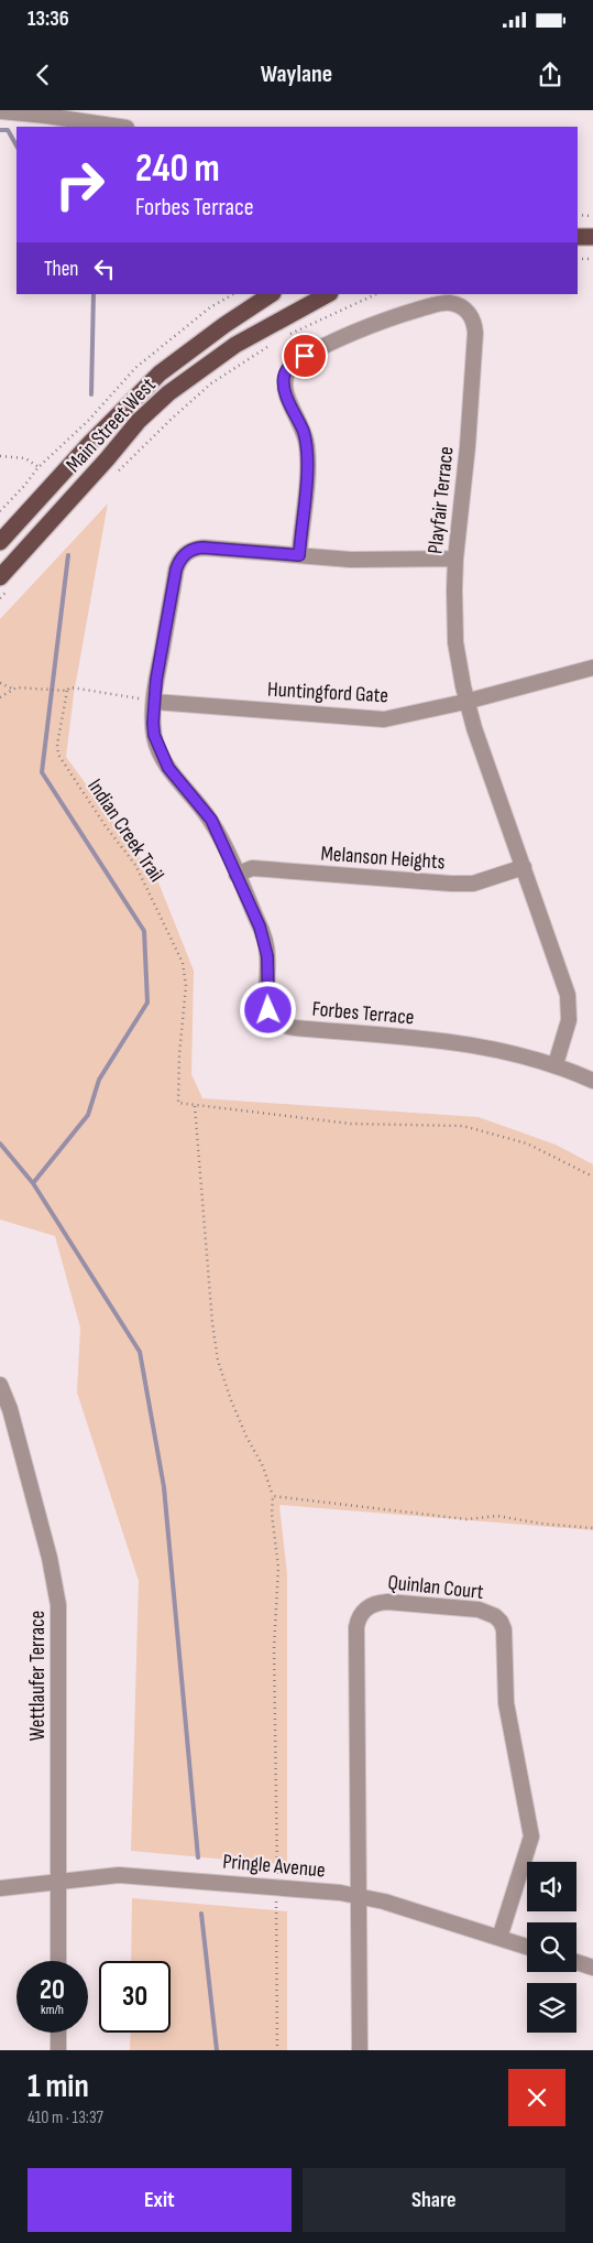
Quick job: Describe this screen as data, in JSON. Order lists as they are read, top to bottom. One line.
{"streets":{"main road":["Main Street West"],"street":["Playfair Terrace","Huntingford Gate","Melanson Heights","Forbes Terrace","Quinlan Court","Wettlaufer Terrace","Pringle Avenue"],"path":["Indian Creek Trail"]},"crossings":[["Playfair Terrace","Huntingford Gate"],["Playfair Terrace","Melanson Heights"],["Playfair Terrace","Forbes Terrace"],["Huntingford Gate","Forbes Terrace"],["Melanson Heights","Forbes Terrace"],["Quinlan Court","Pringle Avenue"],["Wettlaufer Terrace","Pringle Avenue"]],"page":{"status":"13:36","header":"Waylane","turn":["240 m","Forbes Terrace"],"then":"Then","speed":"20 km/h","limit":"30","heading":["1 min","410 m · 13:37"],"buttons":["Exit","Share"]}}
